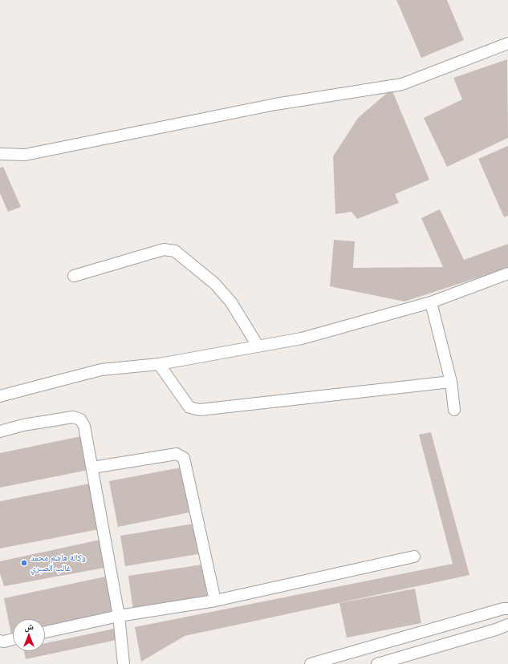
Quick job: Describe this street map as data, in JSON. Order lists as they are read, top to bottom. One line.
{"places":["وكالة هاشم محمد غالب الصبري"],"north":"top"}
